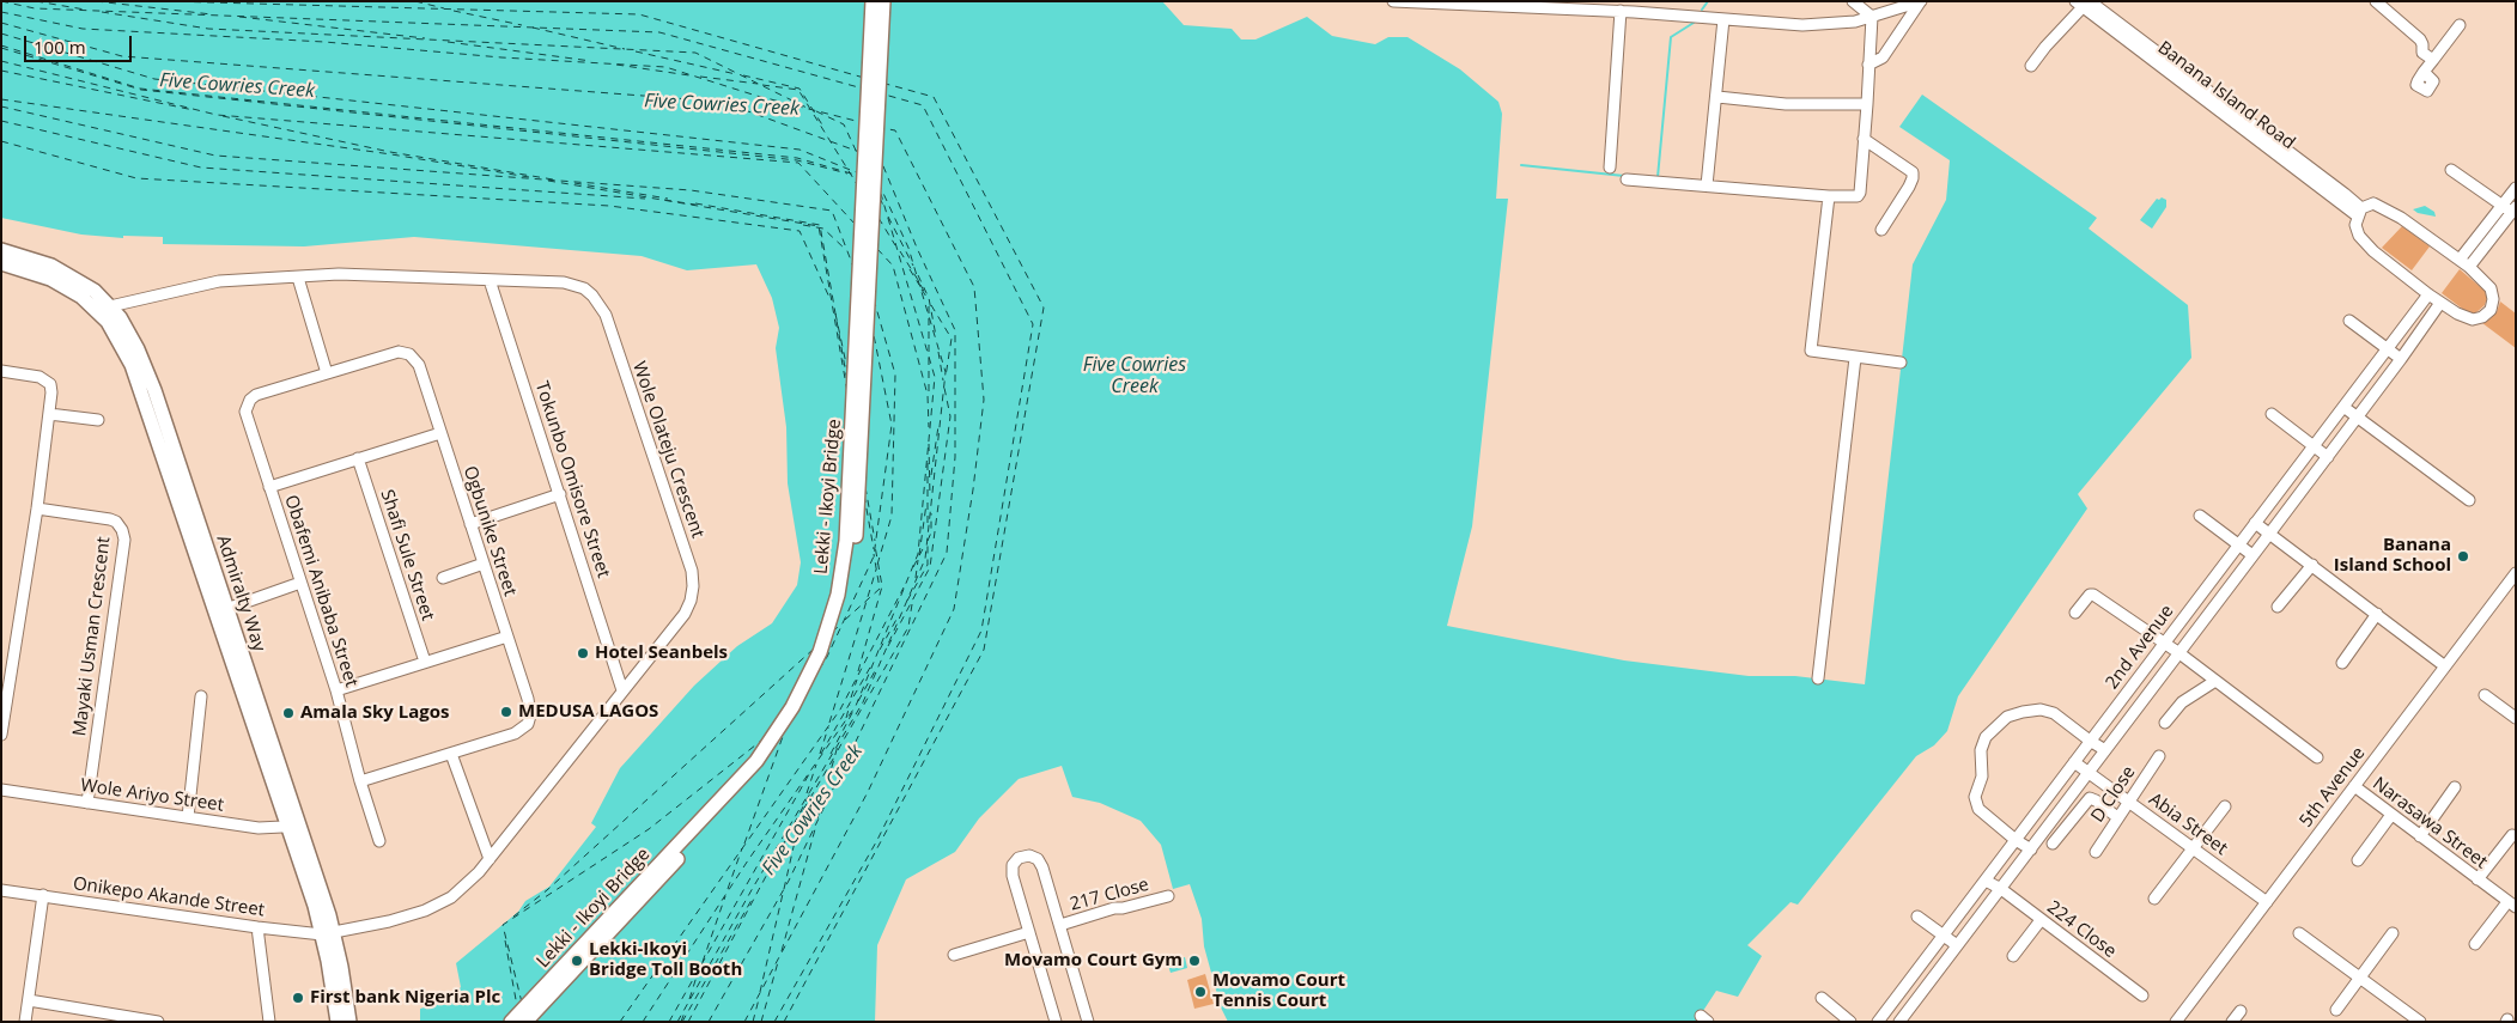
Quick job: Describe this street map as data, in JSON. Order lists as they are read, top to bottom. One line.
{"streets":{"main road":["Lekki - Ikoyi Bridge","Admiralty Way"],"street":["Banana Island Road","Wole Olateju Crescent","Tokunbo Omisore Street","Ogbunike Street","Shafi Sule Street","Obafemi Anibaba Street","Mayaki Usman Crescent","2nd Avenue","5th Avenue","D Close","Wole Ariyo Street","Narasawa Street","Abia Street","217 Close","Onikepo Akande Street","224 Close"]},"crossings":[["Wole Olateju Crescent","Tokunbo Omisore Street"],["Wole Olateju Crescent","Admiralty Way"],["Wole Olateju Crescent","Onikepo Akande Street"],["Ogbunike Street","Obafemi Anibaba Street"],["Admiralty Way","Wole Ariyo Street"],["Admiralty Way","Onikepo Akande Street"],["Mayaki Usman Crescent","Wole Ariyo Street"],["2nd Avenue","Abia Street"],["2nd Avenue","224 Close"],["5th Avenue","Narasawa Street"],["5th Avenue","Abia Street"],["D Close","Abia Street"]],"water":["Five Cowries Creek"],"places":["Banana Island School","Hotel Seanbels","MEDUSA LAGOS","Amala Sky Lagos","Lekki-Ikoyi Bridge Toll Booth","Movamo Court Gym","Movamo Court Tennis Court","First bank Nigeria Plc"],"scale_bar":"100 m"}
